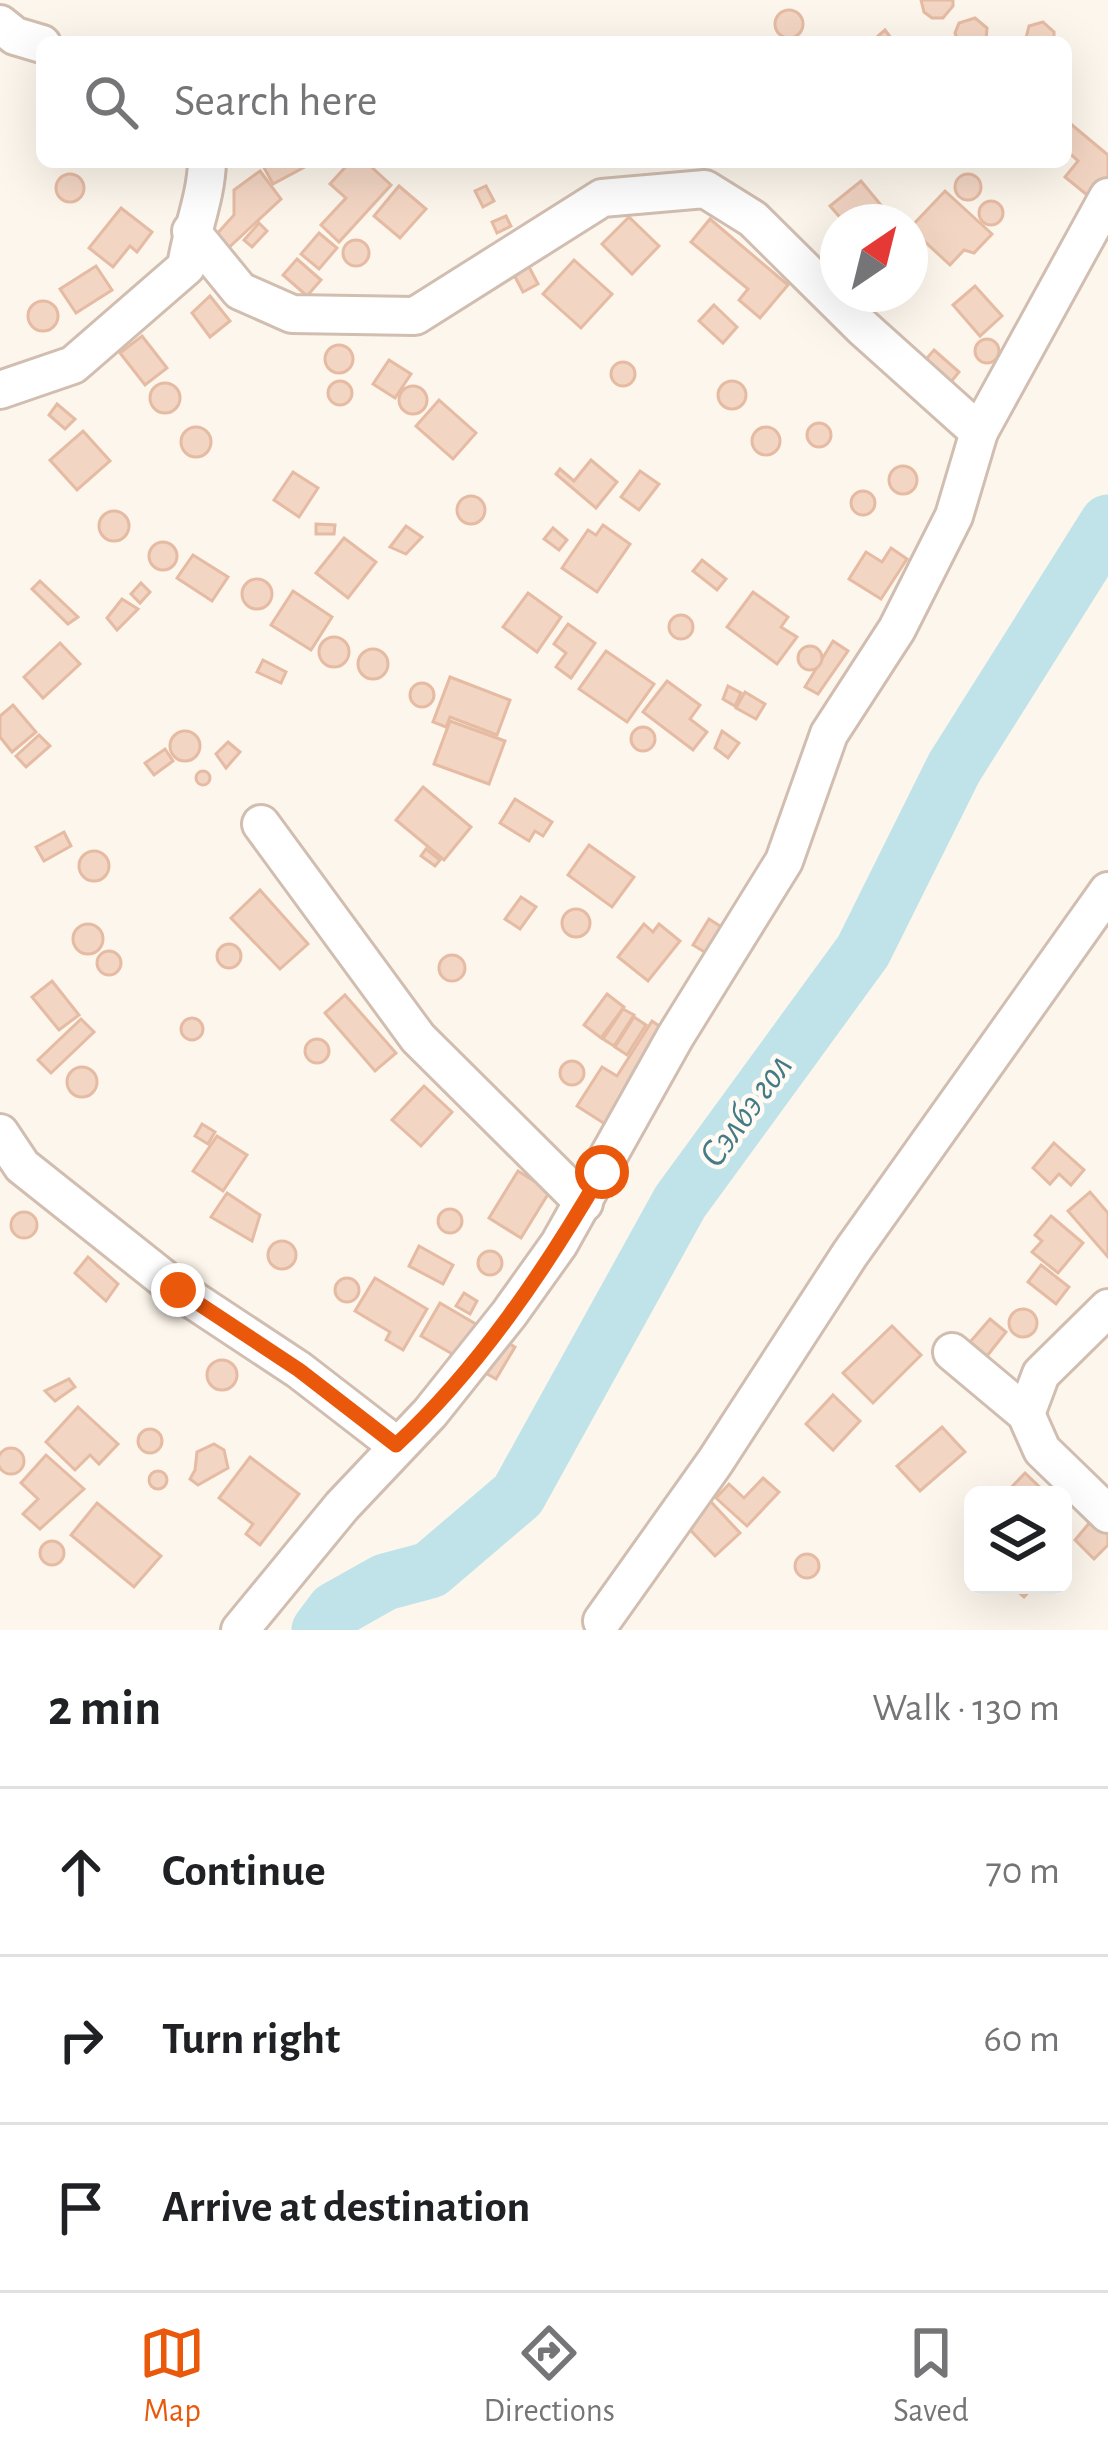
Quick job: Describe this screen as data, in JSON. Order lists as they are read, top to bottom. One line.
{"water":["Сэлбэ гол"],"north":"top right","page":{"search":"Search here","heading":["2 min","Walk · 130 m"],"list":[["Continue","70 m"],["Turn right","60 m"],"Arrive at destination"],"nav":["Map","Directions","Saved"]}}
